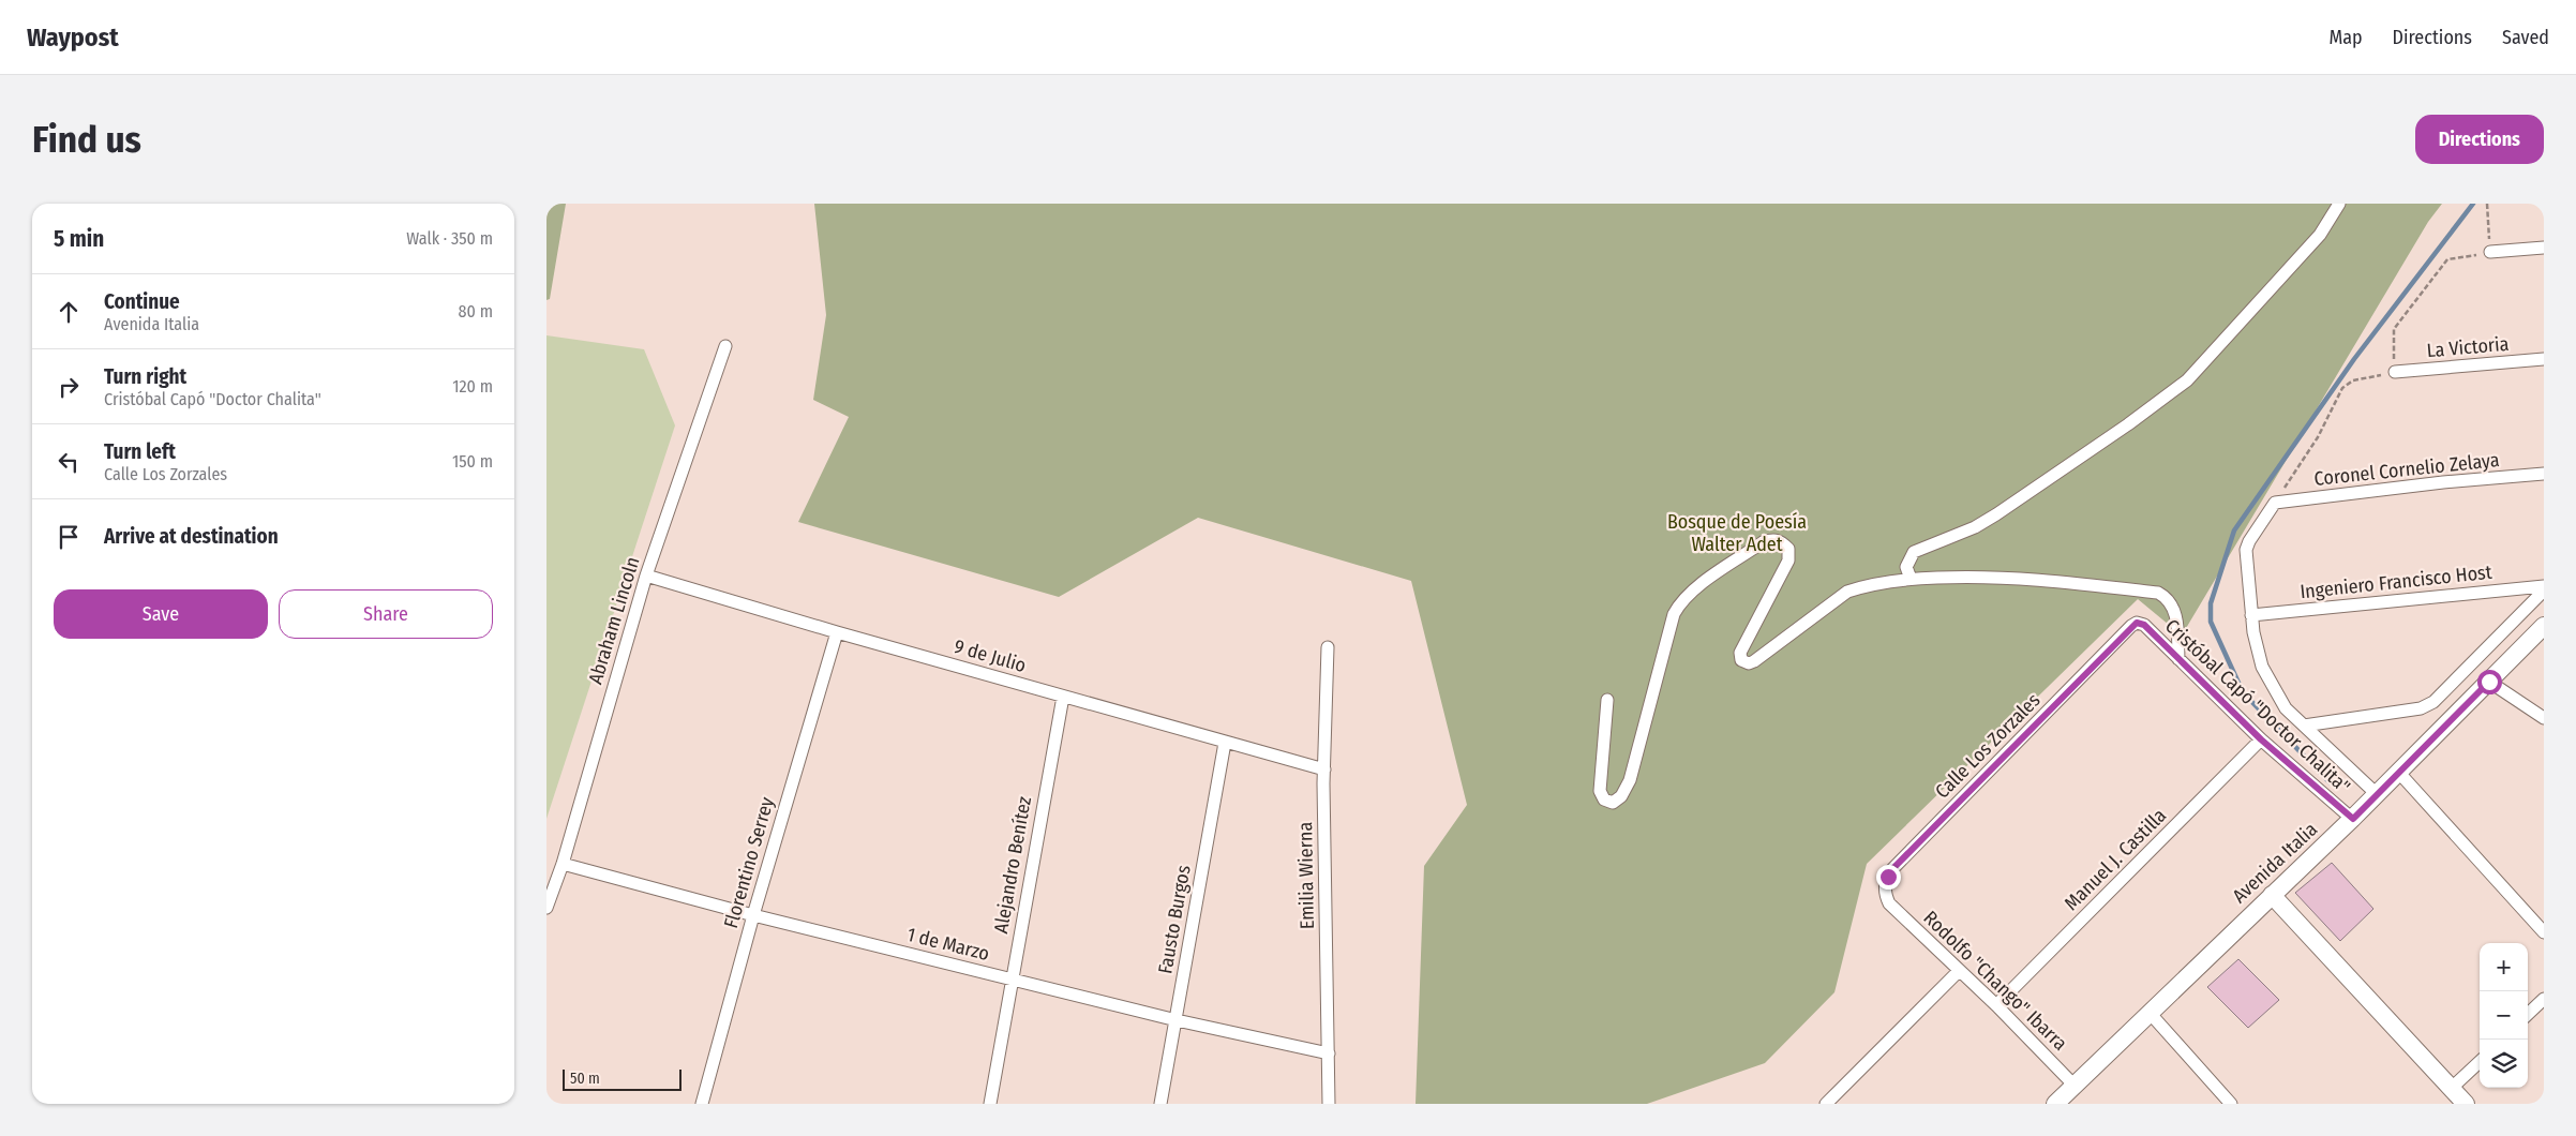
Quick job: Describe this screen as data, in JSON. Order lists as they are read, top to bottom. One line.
{"streets":{"main road":["Avenida Italia"],"street":["La Victoria","Coronel Cornelio Zelaya","Ingeniero Francisco Host","Abraham Lincoln","9 de Julio","Cristóbal Capó \"Doctor Chalita\"","Calle Los Zorzales","Manuel J. Castilla","Florentino Serrey","Alejandro Benítez","Emilia Wierna","Fausto Burgos","1 de Marzo","Rodolfo \"Chango\" Ibarra"]},"crossings":[["Abraham Lincoln","9 de Julio"],["Abraham Lincoln","1 de Marzo"],["9 de Julio","Florentino Serrey"],["9 de Julio","Alejandro Benítez"],["9 de Julio","Emilia Wierna"],["9 de Julio","Fausto Burgos"],["Cristóbal Capó \"Doctor Chalita\"","Calle Los Zorzales"],["Cristóbal Capó \"Doctor Chalita\"","Manuel J. Castilla"],["Cristóbal Capó \"Doctor Chalita\"","Avenida Italia"],["Calle Los Zorzales","Rodolfo \"Chango\" Ibarra"],["Manuel J. Castilla","Rodolfo \"Chango\" Ibarra"],["Florentino Serrey","1 de Marzo"],["Avenida Italia","Rodolfo \"Chango\" Ibarra"],["Alejandro Benítez","1 de Marzo"],["Emilia Wierna","1 de Marzo"],["Fausto Burgos","1 de Marzo"]],"parks":["Bosque de Poesía Walter Adet"],"scale_bar":"50 m","page":{"header":"Waypost","nav":["Map","Directions","Saved"],"buttons":["Directions",["Save","Share"]],"title":"Find us","heading":["5 min","Walk · 350 m"],"list":[["Continue","Avenida Italia","80 m"],["Turn right","Cristóbal Capó \"Doctor Chalita\"","120 m"],["Turn left","Calle Los Zorzales","150 m"],"Arrive at destination"],"map_buttons":["+","−"],"scale":"50 m"}}
